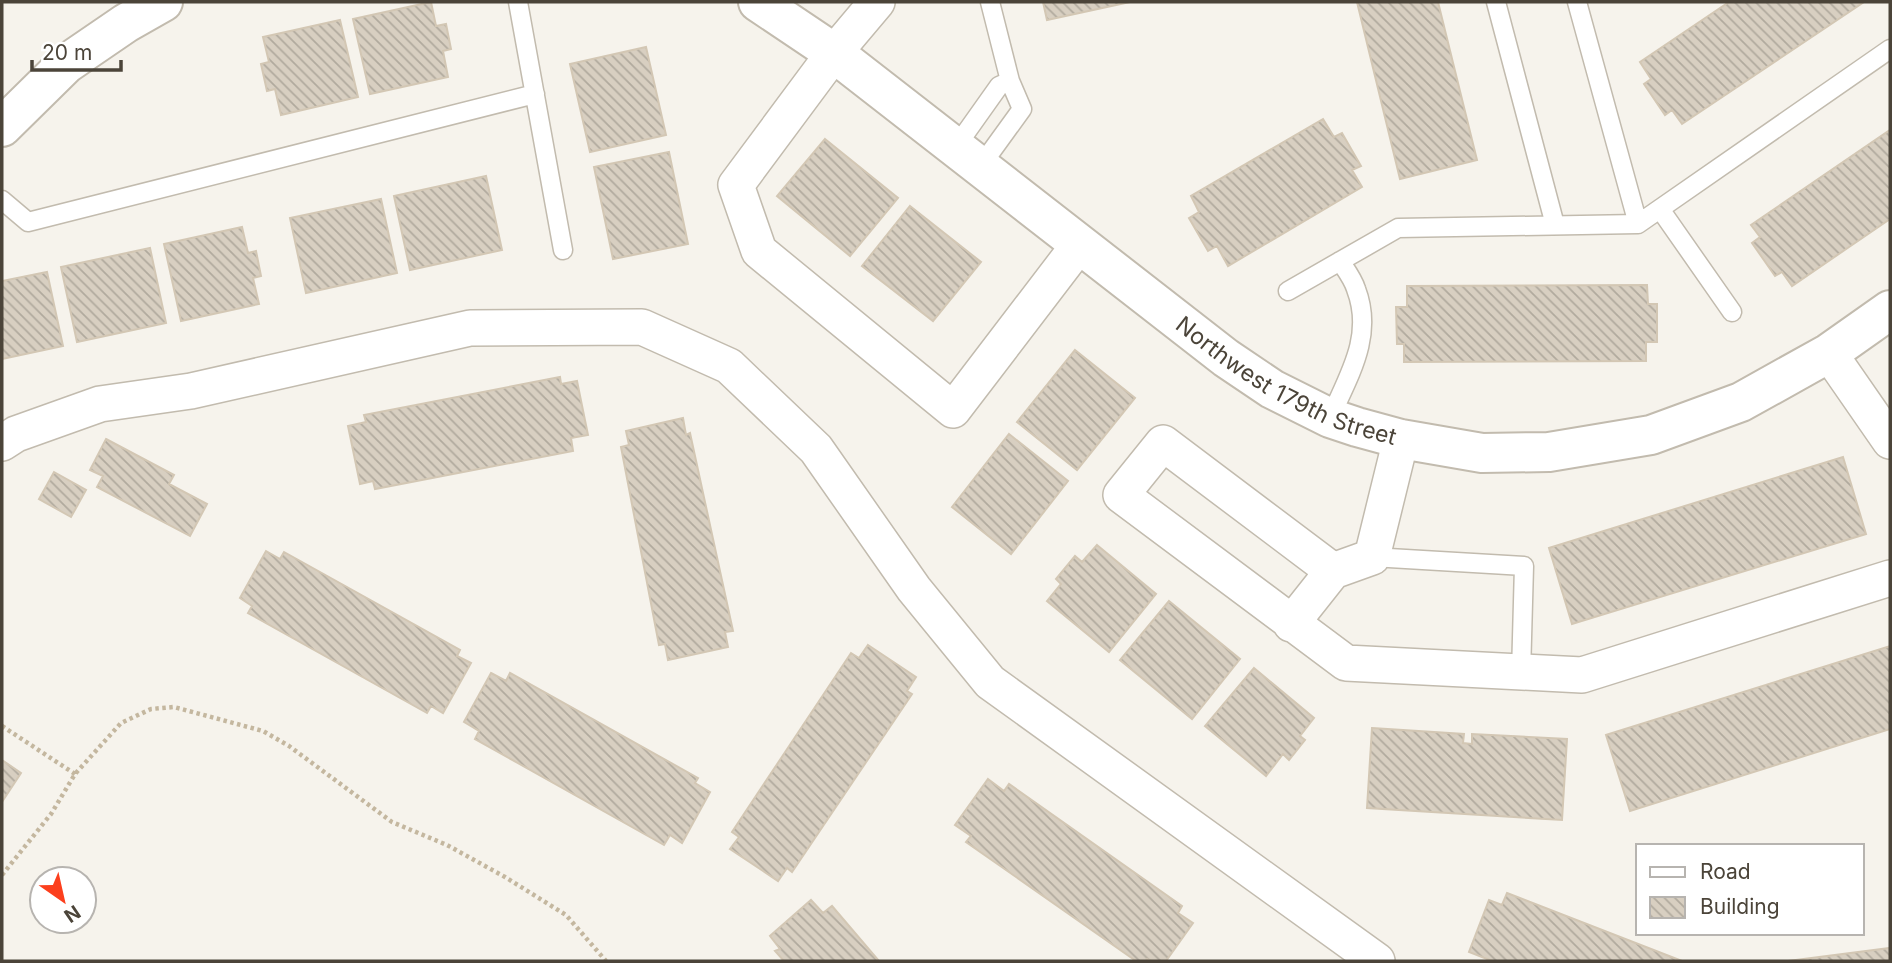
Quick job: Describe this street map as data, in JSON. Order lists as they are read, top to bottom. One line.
{"streets":{"street":["Northwest 179th Street"]},"legend":["Road","Building"],"scale_bar":"20 m","north":"bottom right"}
